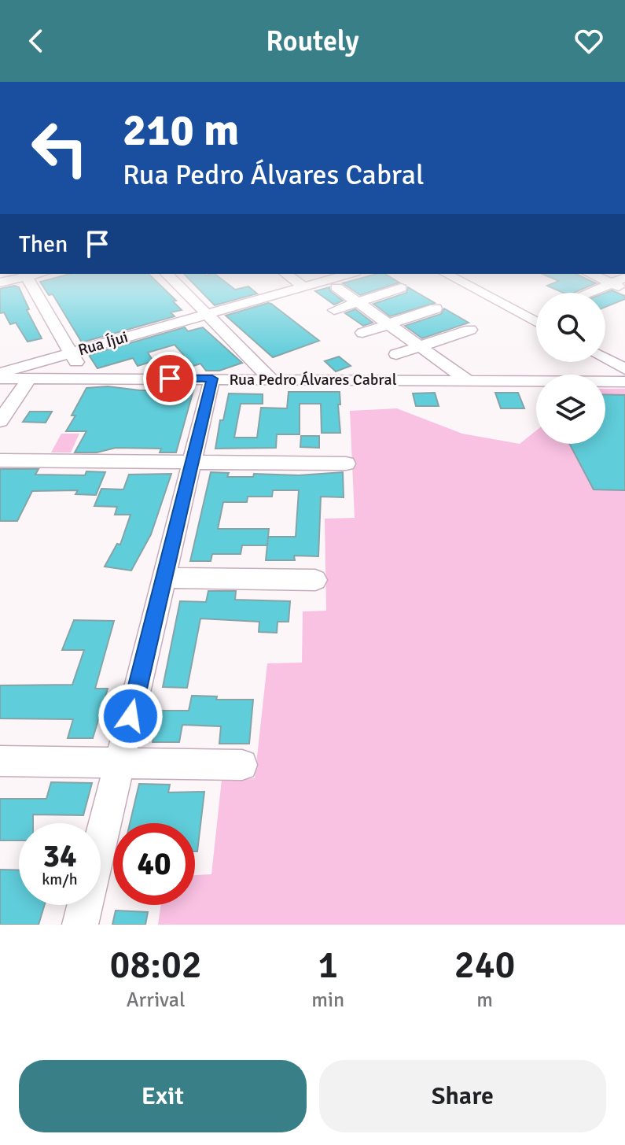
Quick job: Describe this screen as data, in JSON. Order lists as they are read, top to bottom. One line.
{"streets":{"street":["Rua Íjui","Rua Pedro Álvares Cabral"]},"page":{"header":"Routely","turn":["210 m","Rua Pedro Álvares Cabral"],"then":"Then","speed":"34 km/h","limit":"40","eta":["08:02","Arrival","1","min","240","m"],"buttons":["Exit","Share"]}}
